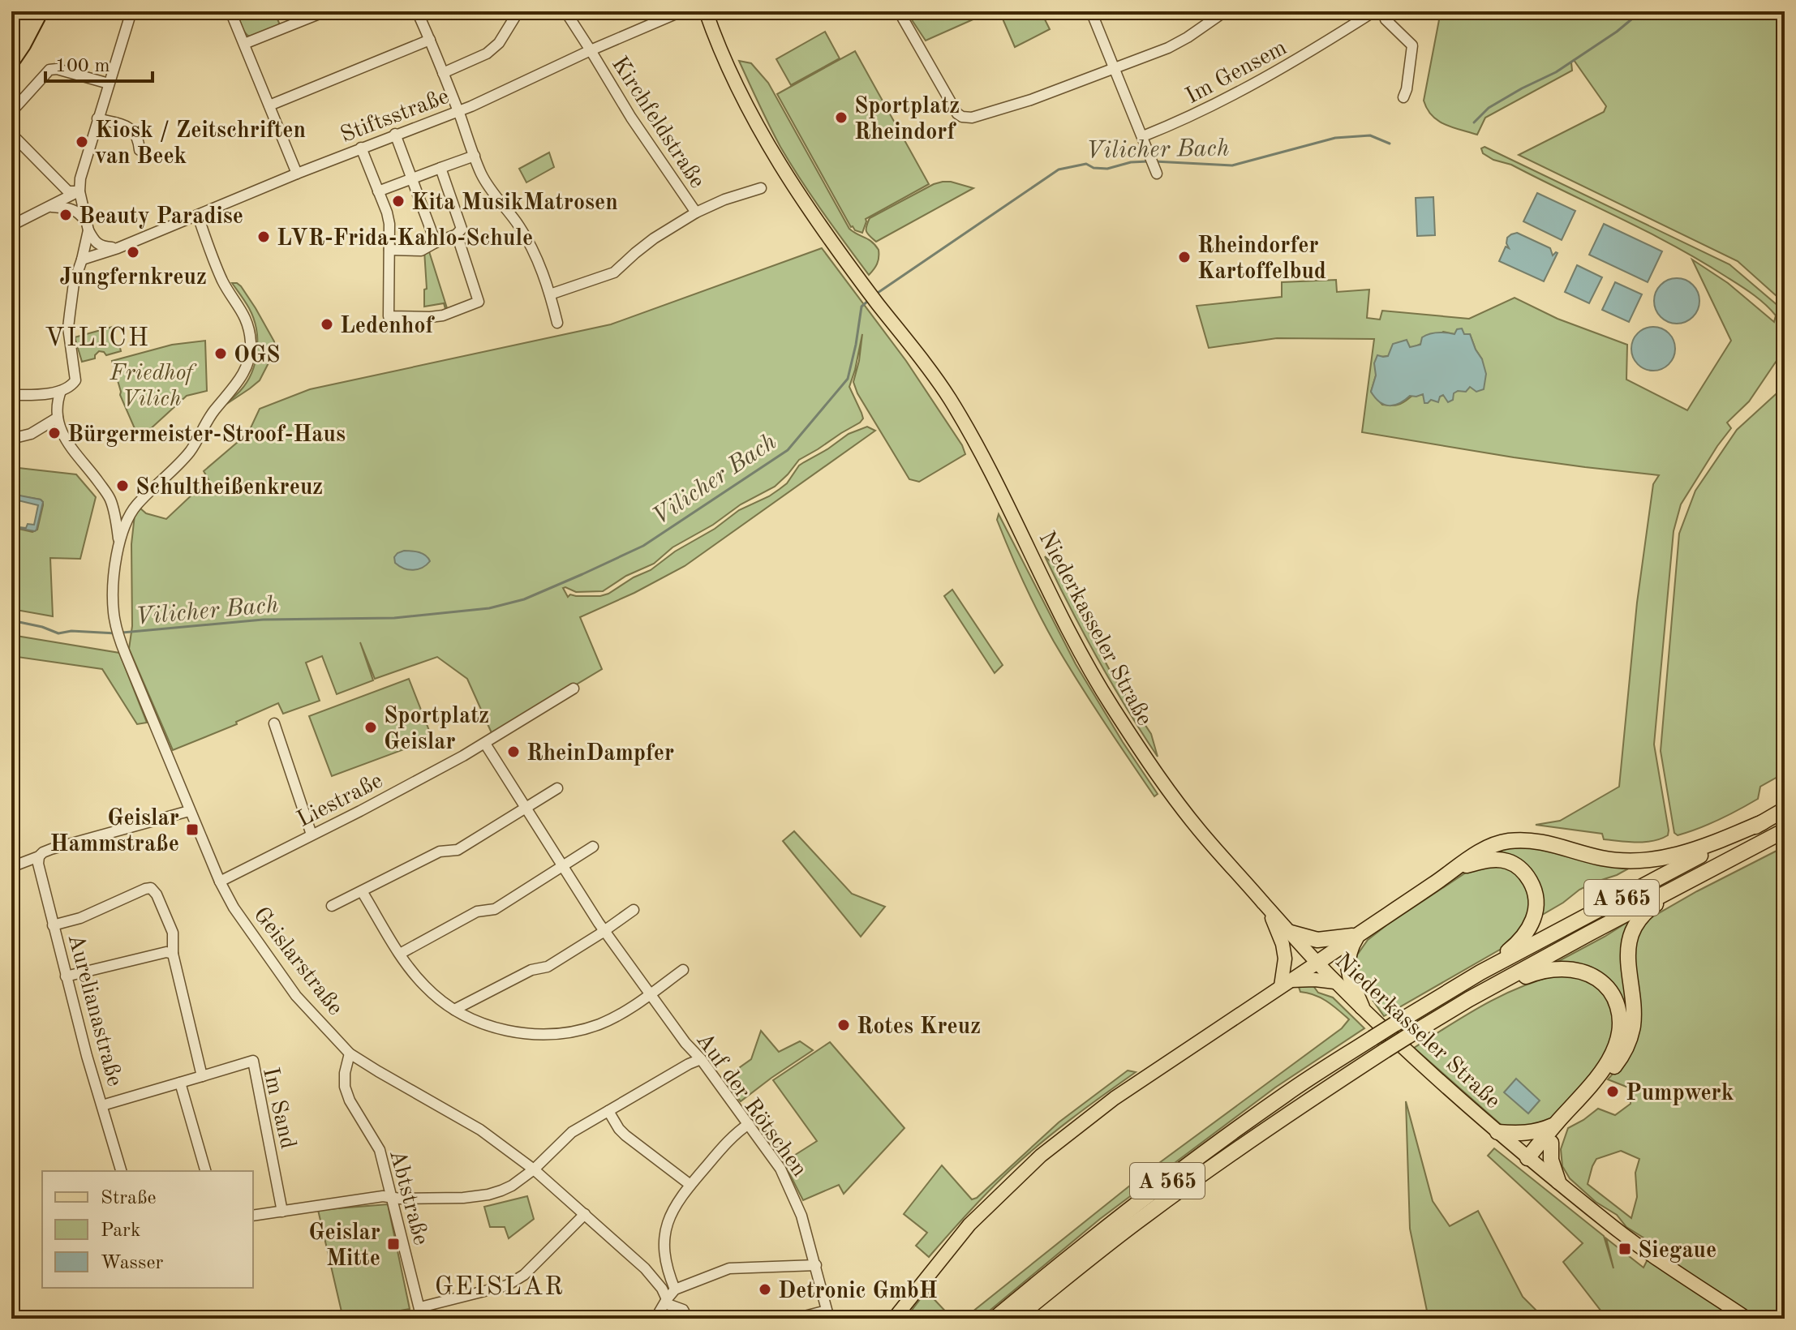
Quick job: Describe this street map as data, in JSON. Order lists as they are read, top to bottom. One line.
{"streets":{"highway":["A 565"],"main road":["Niederkasseler Straße"],"street":["Im Gensem","Stiftsstraße","Kirchfeldstraße","Liestraße","Geislarstraße","Aurelianastraße","Auf der Rötschen","Im Sand","Abtstraße"]},"crossings":[["Stiftsstraße","Kirchfeldstraße"],["Liestraße","Geislarstraße"],["Liestraße","Auf der Rötschen"],["Geislarstraße","Abtstraße"]],"districts":["VILICH","GEISLAR"],"water":["Vilicher Bach"],"parks":["Friedhof Vilich"],"places":{"other":["Sportplatz Rheindorf","Kiosk / Zeitschriften van Beek","Kita MusikMatrosen","Beauty Paradise","LVR-Frida-Kahlo-Schule","Jungfernkreuz","Rheindorfer Kartoffelbud","Ledenhof","OGS","Bürgermeister-Stroof-Haus","Schultheißenkreuz","Sportplatz Geislar","RheinDampfer","Rotes Kreuz","Pumpwerk","Detronic GmbH"],"transit":["Geislar Hammstraße","Geislar Mitte","Siegaue"]},"legend":["Straße","Park","Wasser"],"scale_bar":"100 m"}
